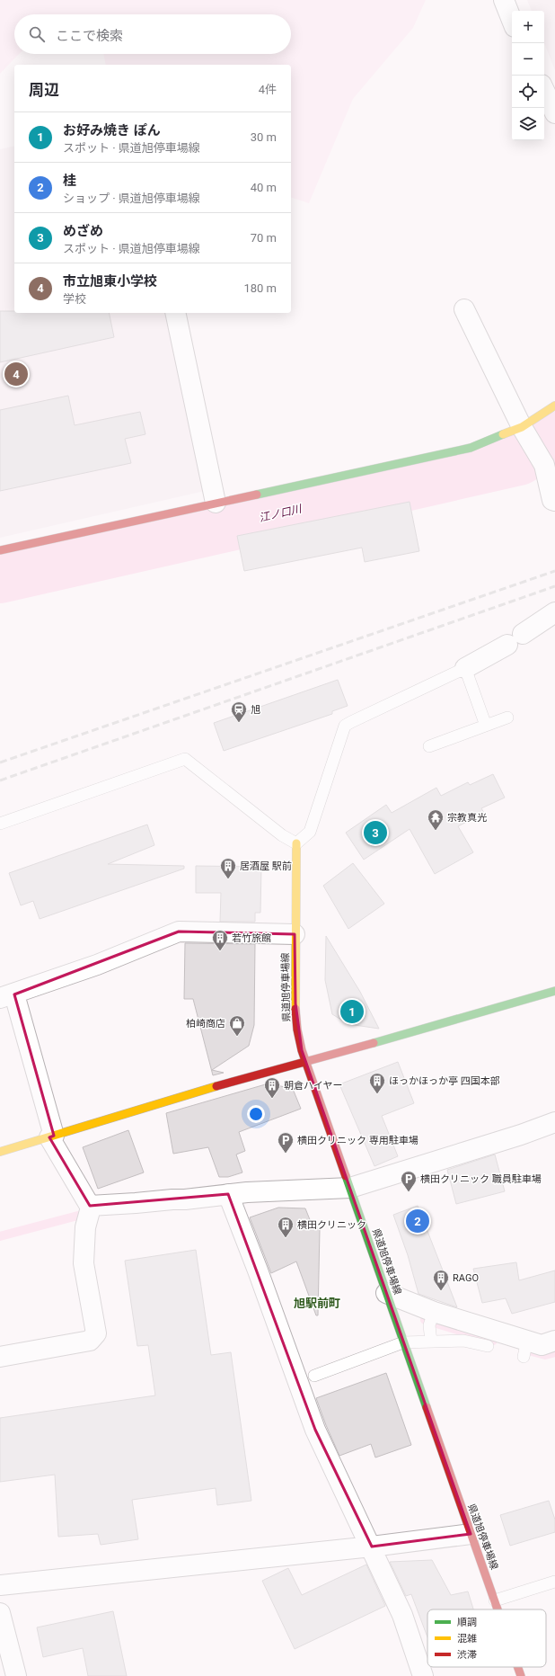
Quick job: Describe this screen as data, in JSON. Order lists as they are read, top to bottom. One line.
{"streets":{"street":["県道旭停車場線"]},"districts":["旭駅前町"],"water":["江ノ口川"],"places":{"station":["旭"],"temple":["宗教真光"],"building":["居酒屋 駅前","若竹旅館","ほっかほっか亭 四国本部","朝倉ハイヤー","横田クリニック","RAGO"],"shop":["柏崎商店"],"parking":["横田クリニック 専用駐車場","横田クリニック 職員駐車場"]},"legend":["順調","混雑","渋滞"],"page":{"map_buttons":["+","−"],"search":"ここで検索","heading":["周辺","4件"],"list":[{"mark":"1","name":"お好み焼き ぽん","note":"スポット · 県道旭停車場線","value":"30 m"},{"mark":"2","name":"桂","note":"ショップ · 県道旭停車場線","value":"40 m"},{"mark":"3","name":"めざめ","note":"スポット · 県道旭停車場線","value":"70 m"},{"mark":"4","name":"市立旭東小学校","note":"学校","value":"180 m"}],"pins":["4","3","1","2"]}}
